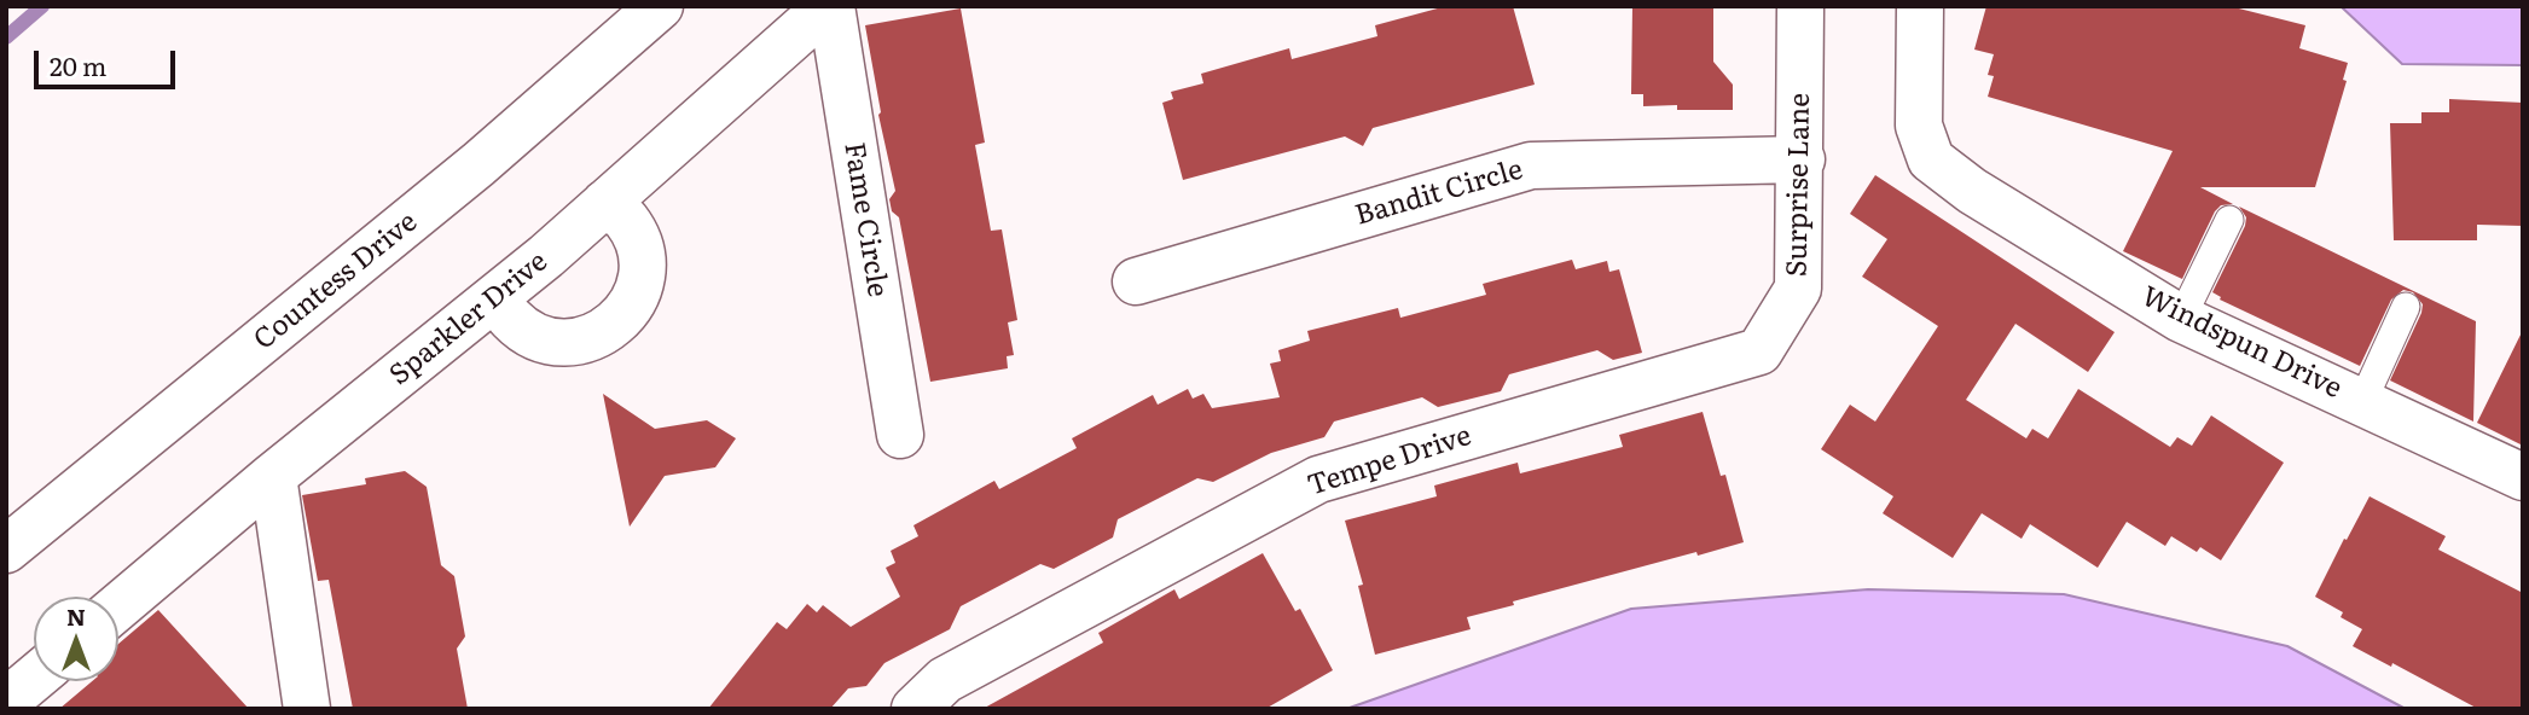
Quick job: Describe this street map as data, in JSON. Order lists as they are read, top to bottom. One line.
{"streets":{"street":["Surprise Lane","Bandit Circle","Fame Circle","Countess Drive","Sparkler Drive","Windspun Drive","Tempe Drive"]},"crossings":[["Surprise Lane","Bandit Circle"],["Surprise Lane","Tempe Drive"],["Fame Circle","Sparkler Drive"]],"scale_bar":"20 m","north":"top"}
